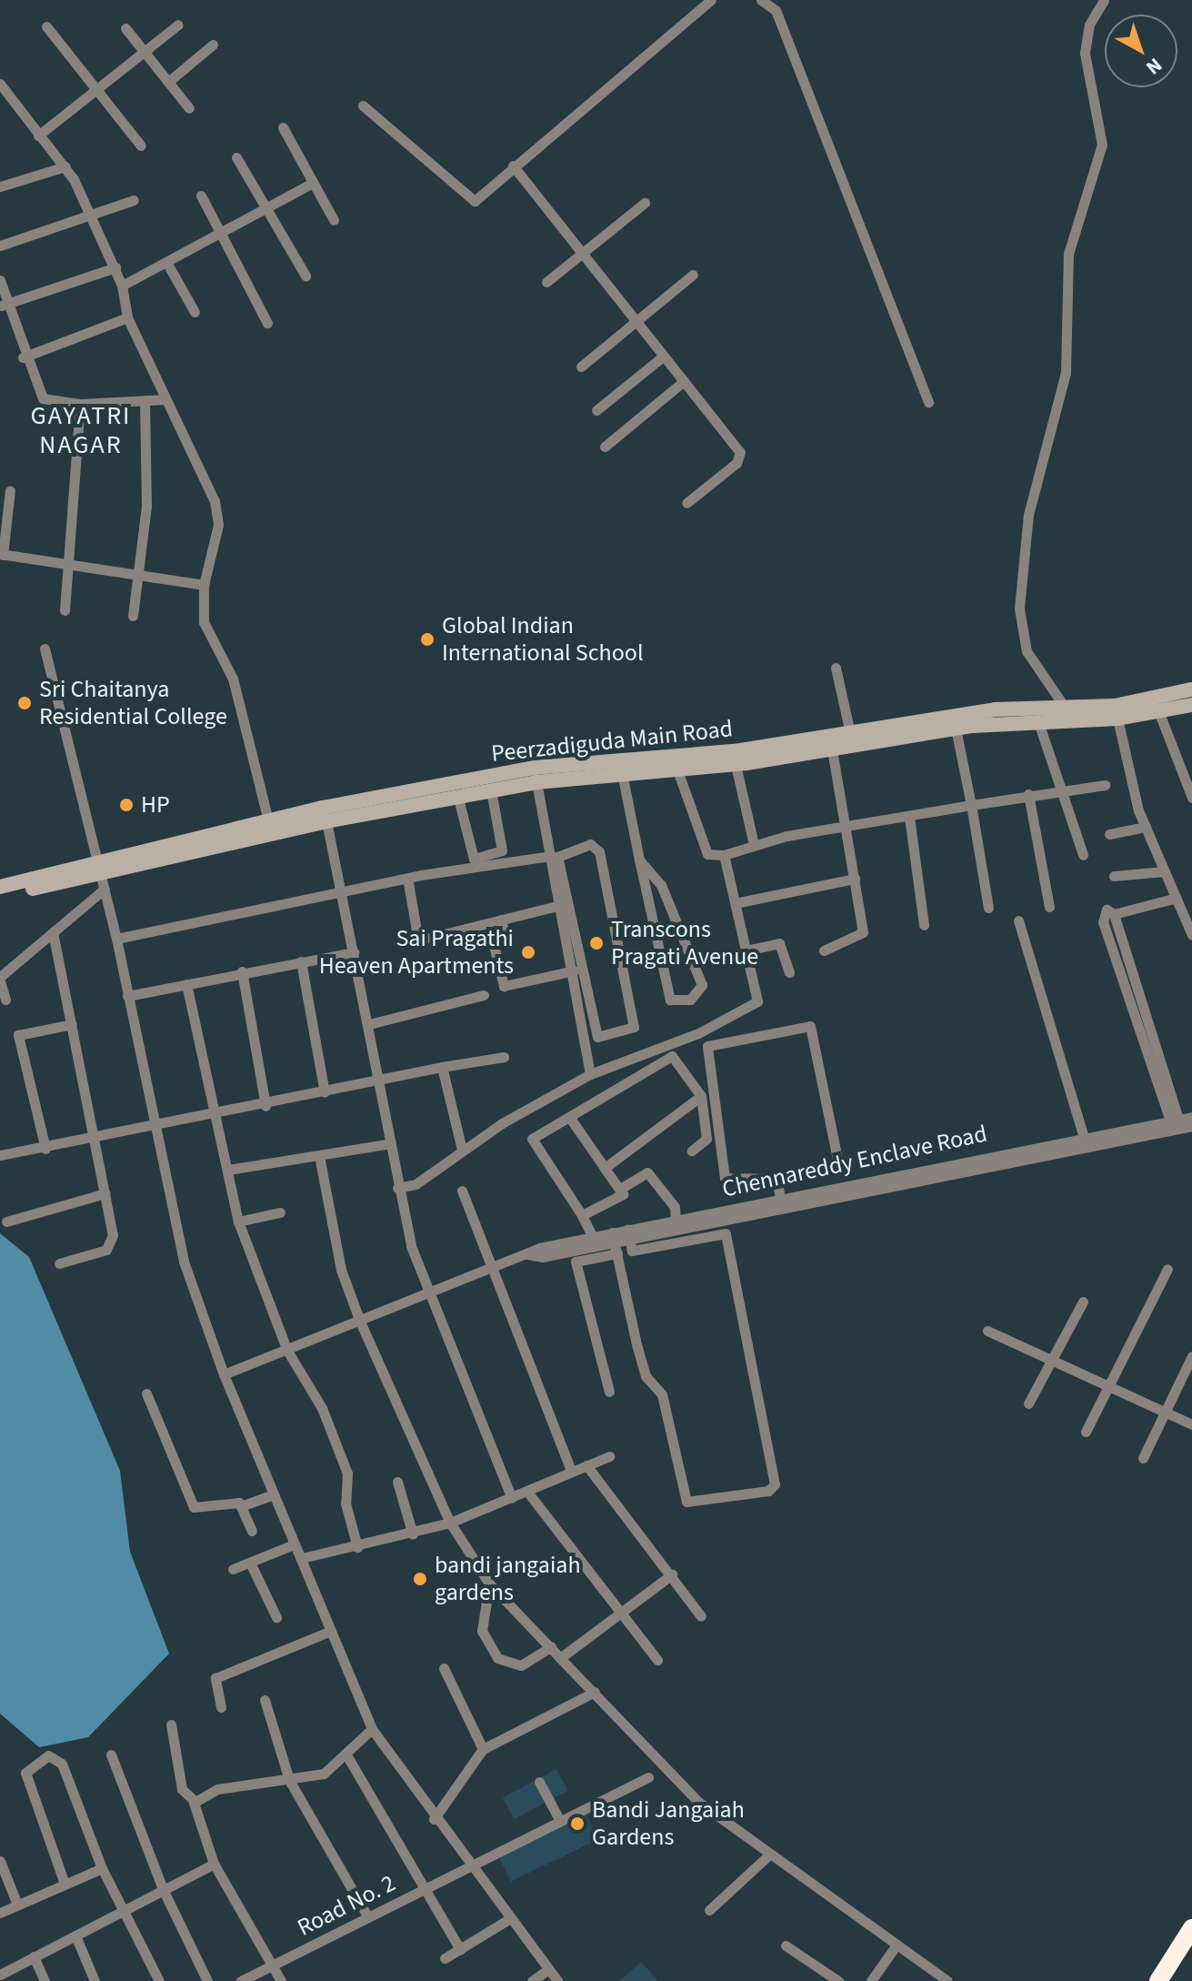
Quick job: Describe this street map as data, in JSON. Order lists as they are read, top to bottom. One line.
{"streets":{"street":["Peerzadiguda Main Road","Chennareddy Enclave Road","Road No. 2"]},"districts":["GAYATRI NAGAR"],"places":["Global Indian International School","Sri Chaitanya Residential College","HP","Transcons Pragati Avenue","Sai Pragathi Heaven Apartments","bandi jangaiah gardens","Bandi Jangaiah Gardens"],"north":"bottom right"}
